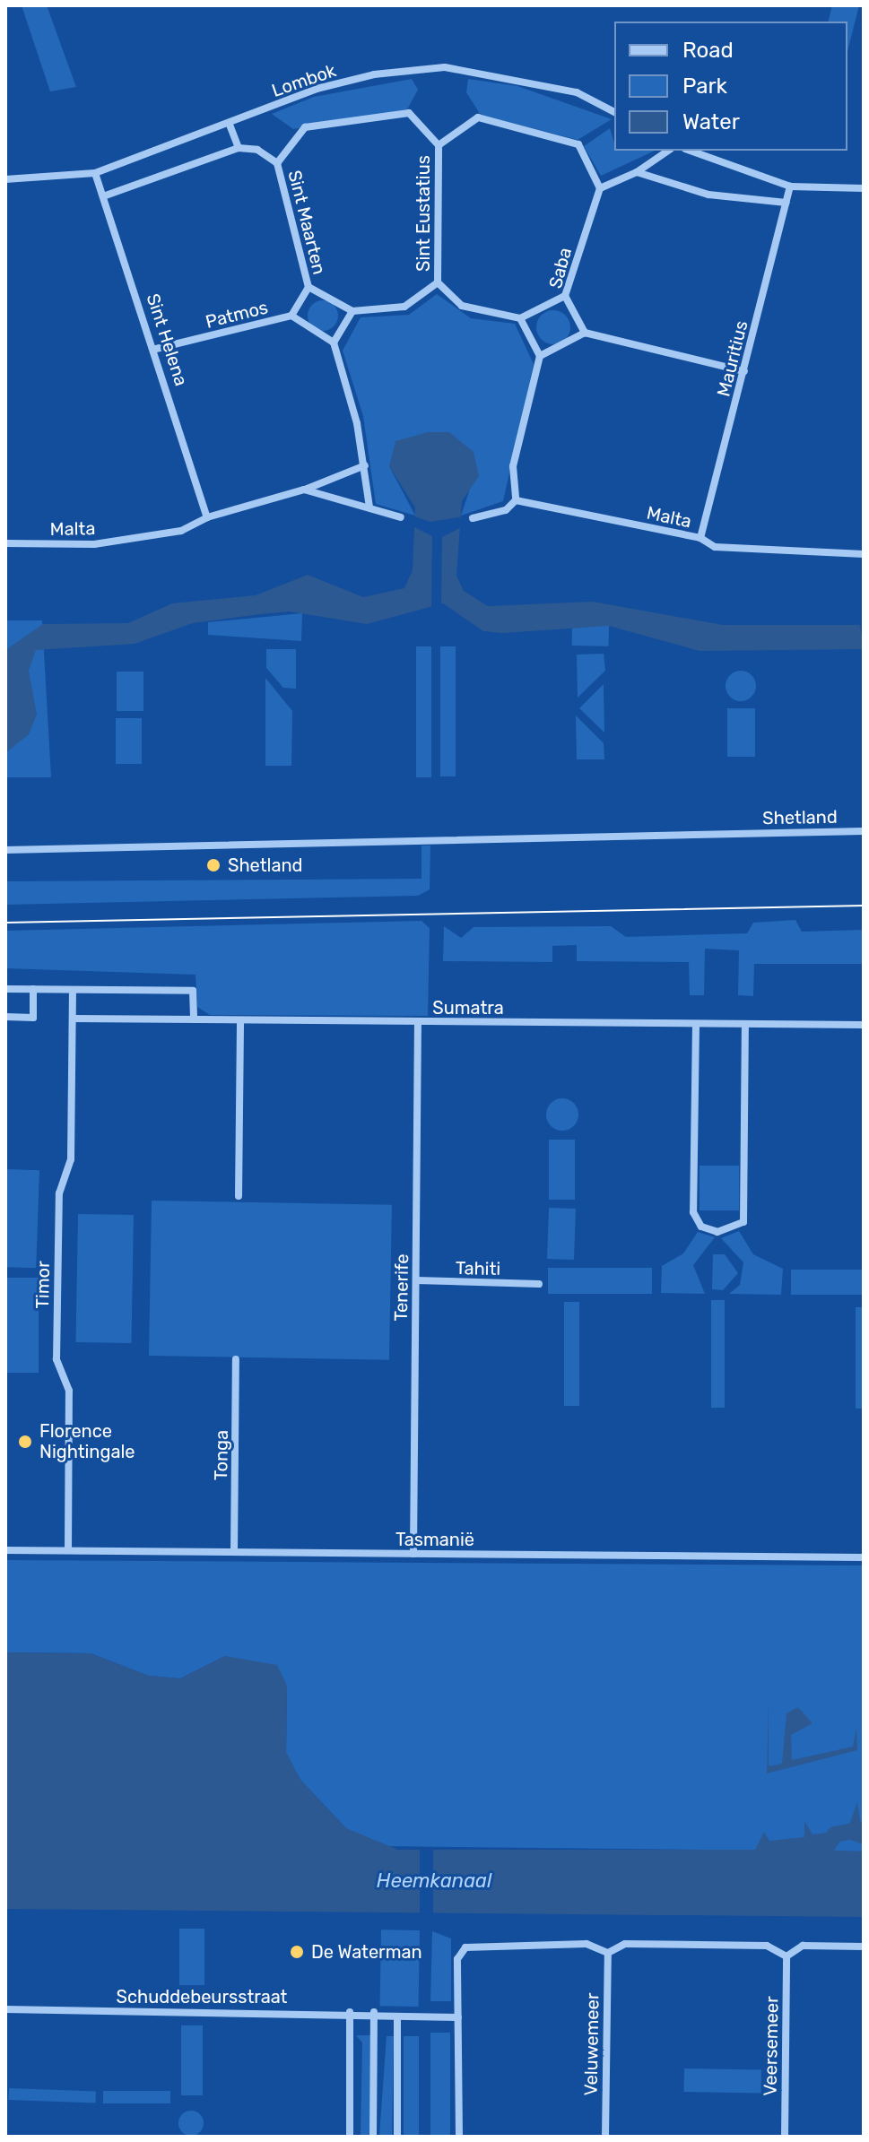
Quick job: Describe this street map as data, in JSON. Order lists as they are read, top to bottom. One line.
{"streets":{"street":["Lombok","Sint Eustatius","Sint Maarten","Saba","Patmos","Sint Helena","Mauritius","Malta","Shetland","Sumatra","Tahiti","Timor","Tenerife","Tonga","Tasmanië","Schuddebeursstraat","Veluwemeer","Veersemeer"]},"crossings":[["Lombok","Sint Helena"],["Sint Eustatius","Sint Maarten"],["Sint Eustatius","Saba"],["Sint Eustatius","Patmos"],["Sint Maarten","Patmos"],["Patmos","Sint Helena"],["Sint Helena","Malta"],["Mauritius","Malta"],["Sumatra","Timor"],["Sumatra","Tenerife"],["Tahiti","Tenerife"],["Timor","Tasmanië"],["Tenerife","Tasmanië"],["Tonga","Tasmanië"]],"water":["Heemkanaal"],"places":["Shetland","Florence Nightingale","De Waterman"],"legend":["Road","Park","Water"]}
